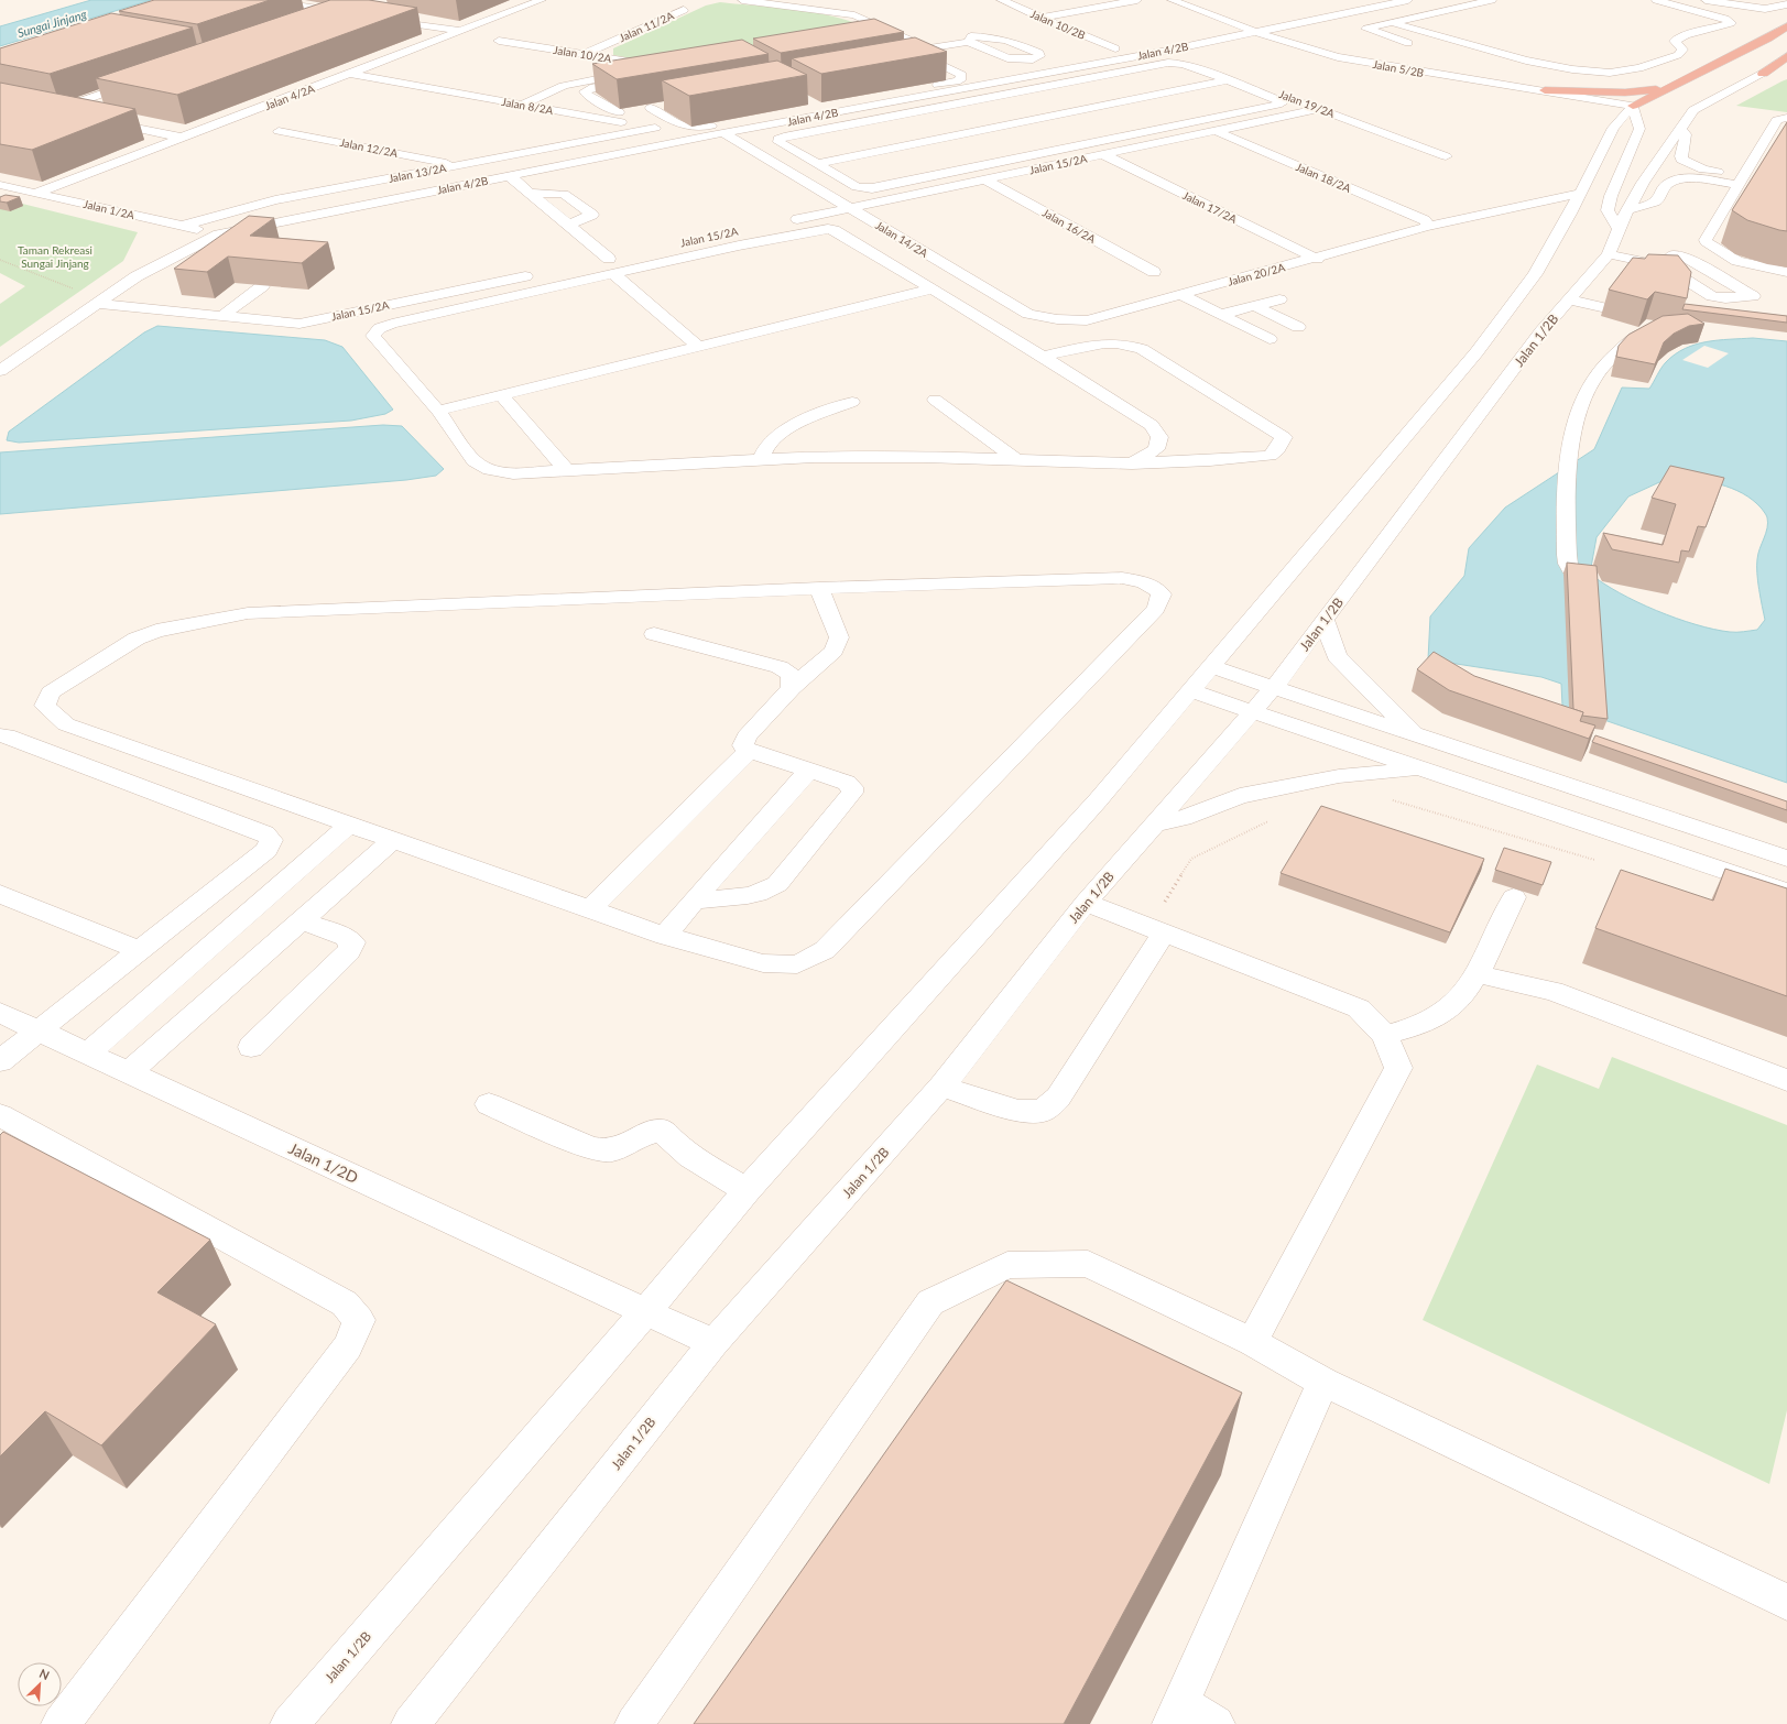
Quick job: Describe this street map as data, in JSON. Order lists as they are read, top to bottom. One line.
{"streets":{"street":["Jalan 10/2B","Jalan 11/2A","Jalan 4/2B","Jalan 10/2A","Jalan 5/2B","Jalan 4/2A","Jalan 19/2A","Jalan 8/2A","Jalan 12/2A","Jalan 15/2A","Jalan 13/2A","Jalan 18/2A","Jalan 17/2A","Jalan 1/2A","Jalan 16/2A","Jalan 14/2A","Jalan 20/2A","Jalan 1/2B","Jalan 1/2D"]},"crossings":[["Jalan 11/2A","Jalan 10/2A"],["Jalan 4/2B","Jalan 5/2B"],["Jalan 4/2B","Jalan 19/2A"],["Jalan 4/2B","Jalan 8/2A"],["Jalan 4/2B","Jalan 1/2A"],["Jalan 4/2B","Jalan 14/2A"],["Jalan 10/2A","Jalan 8/2A"],["Jalan 5/2B","Jalan 1/2B"],["Jalan 4/2A","Jalan 8/2A"],["Jalan 4/2A","Jalan 1/2A"],["Jalan 19/2A","Jalan 15/2A"],["Jalan 8/2A","Jalan 13/2A"],["Jalan 12/2A","Jalan 13/2A"],["Jalan 15/2A","Jalan 18/2A"],["Jalan 15/2A","Jalan 17/2A"],["Jalan 15/2A","Jalan 16/2A"],["Jalan 15/2A","Jalan 14/2A"],["Jalan 13/2A","Jalan 1/2A"],["Jalan 18/2A","Jalan 20/2A"],["Jalan 17/2A","Jalan 20/2A"],["Jalan 14/2A","Jalan 20/2A"],["Jalan 20/2A","Jalan 1/2B"],["Jalan 1/2B","Jalan 1/2D"]],"water":["Sungai Jinjang"],"parks":["Taman Rekreasi Sungai Jinjang"],"north":"top right"}
